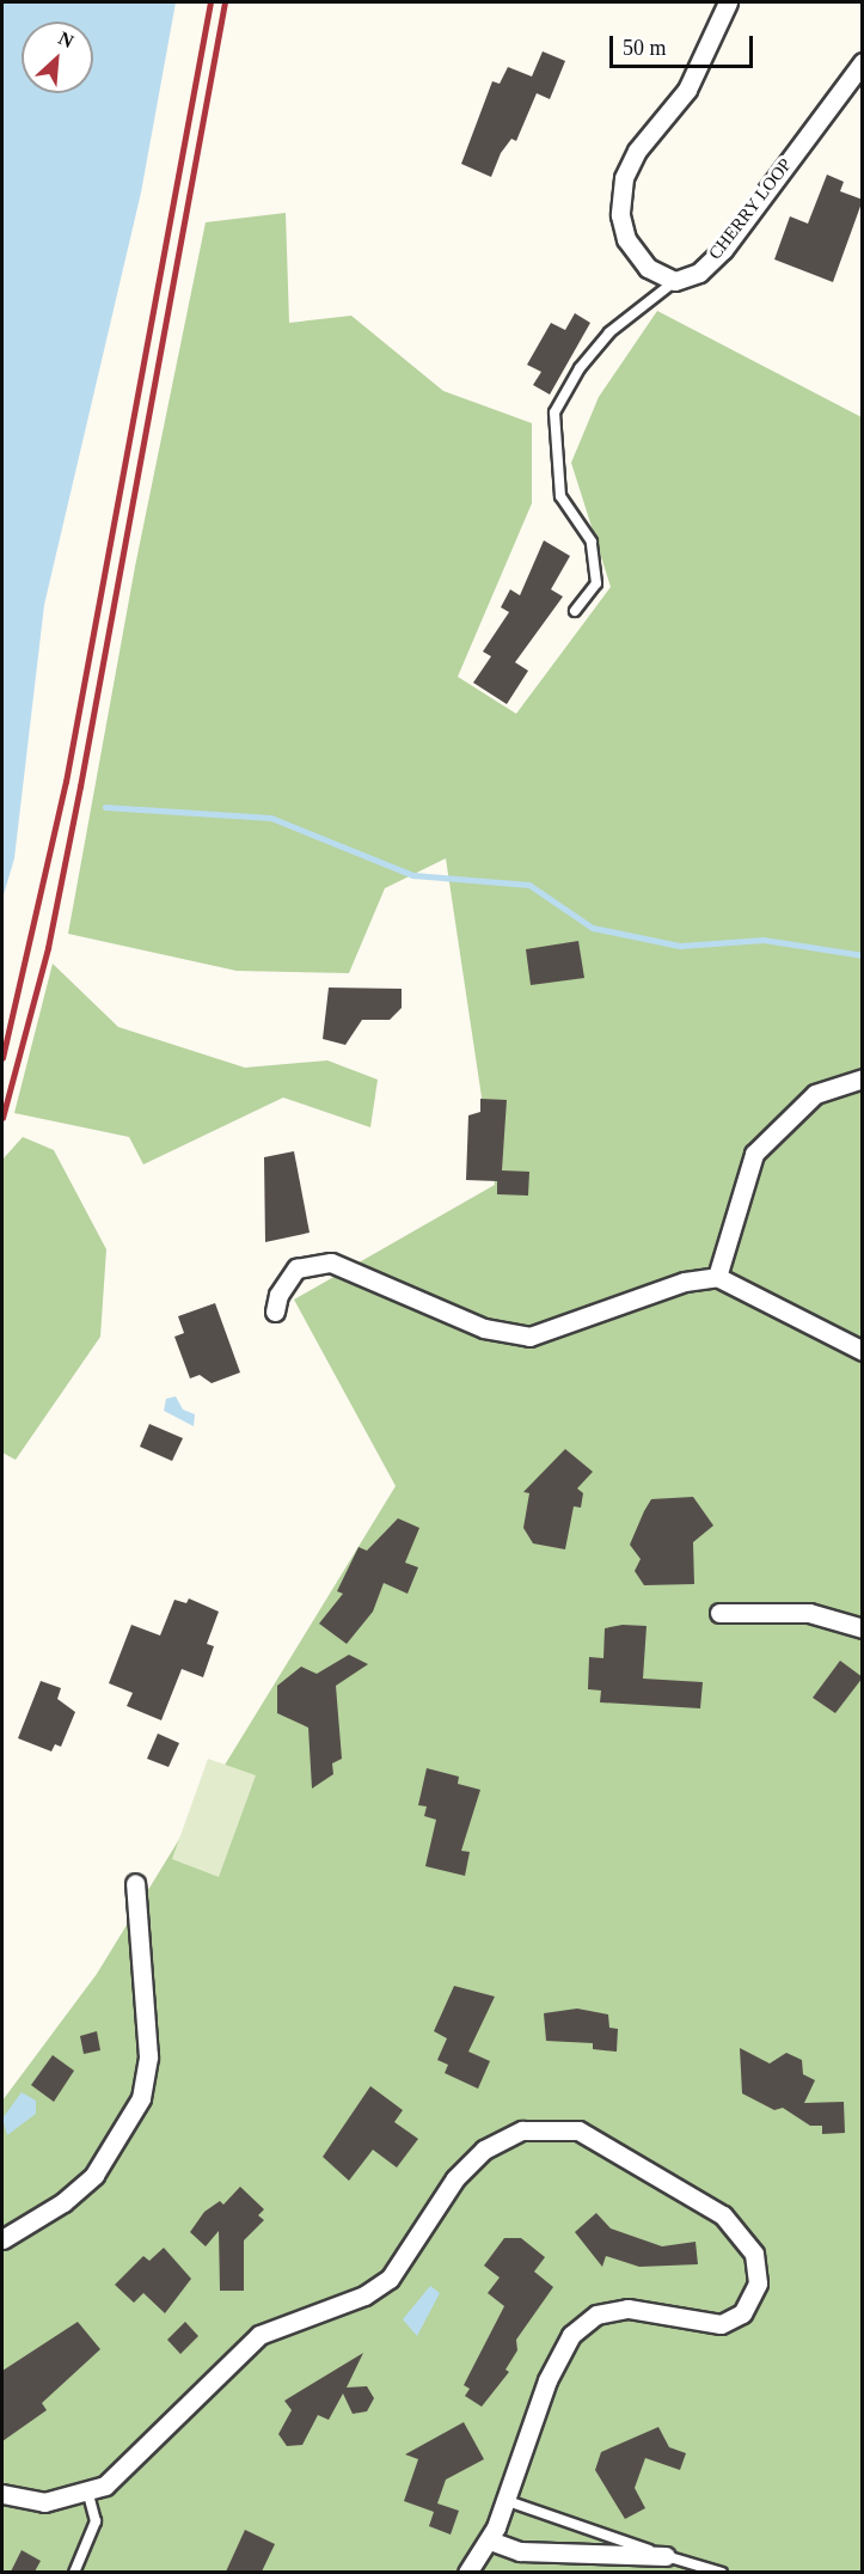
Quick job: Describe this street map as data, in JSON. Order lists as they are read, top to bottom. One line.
{"streets":{"street":["CHERRY LOOP"]},"scale_bar":"50 m","north":"top right"}
